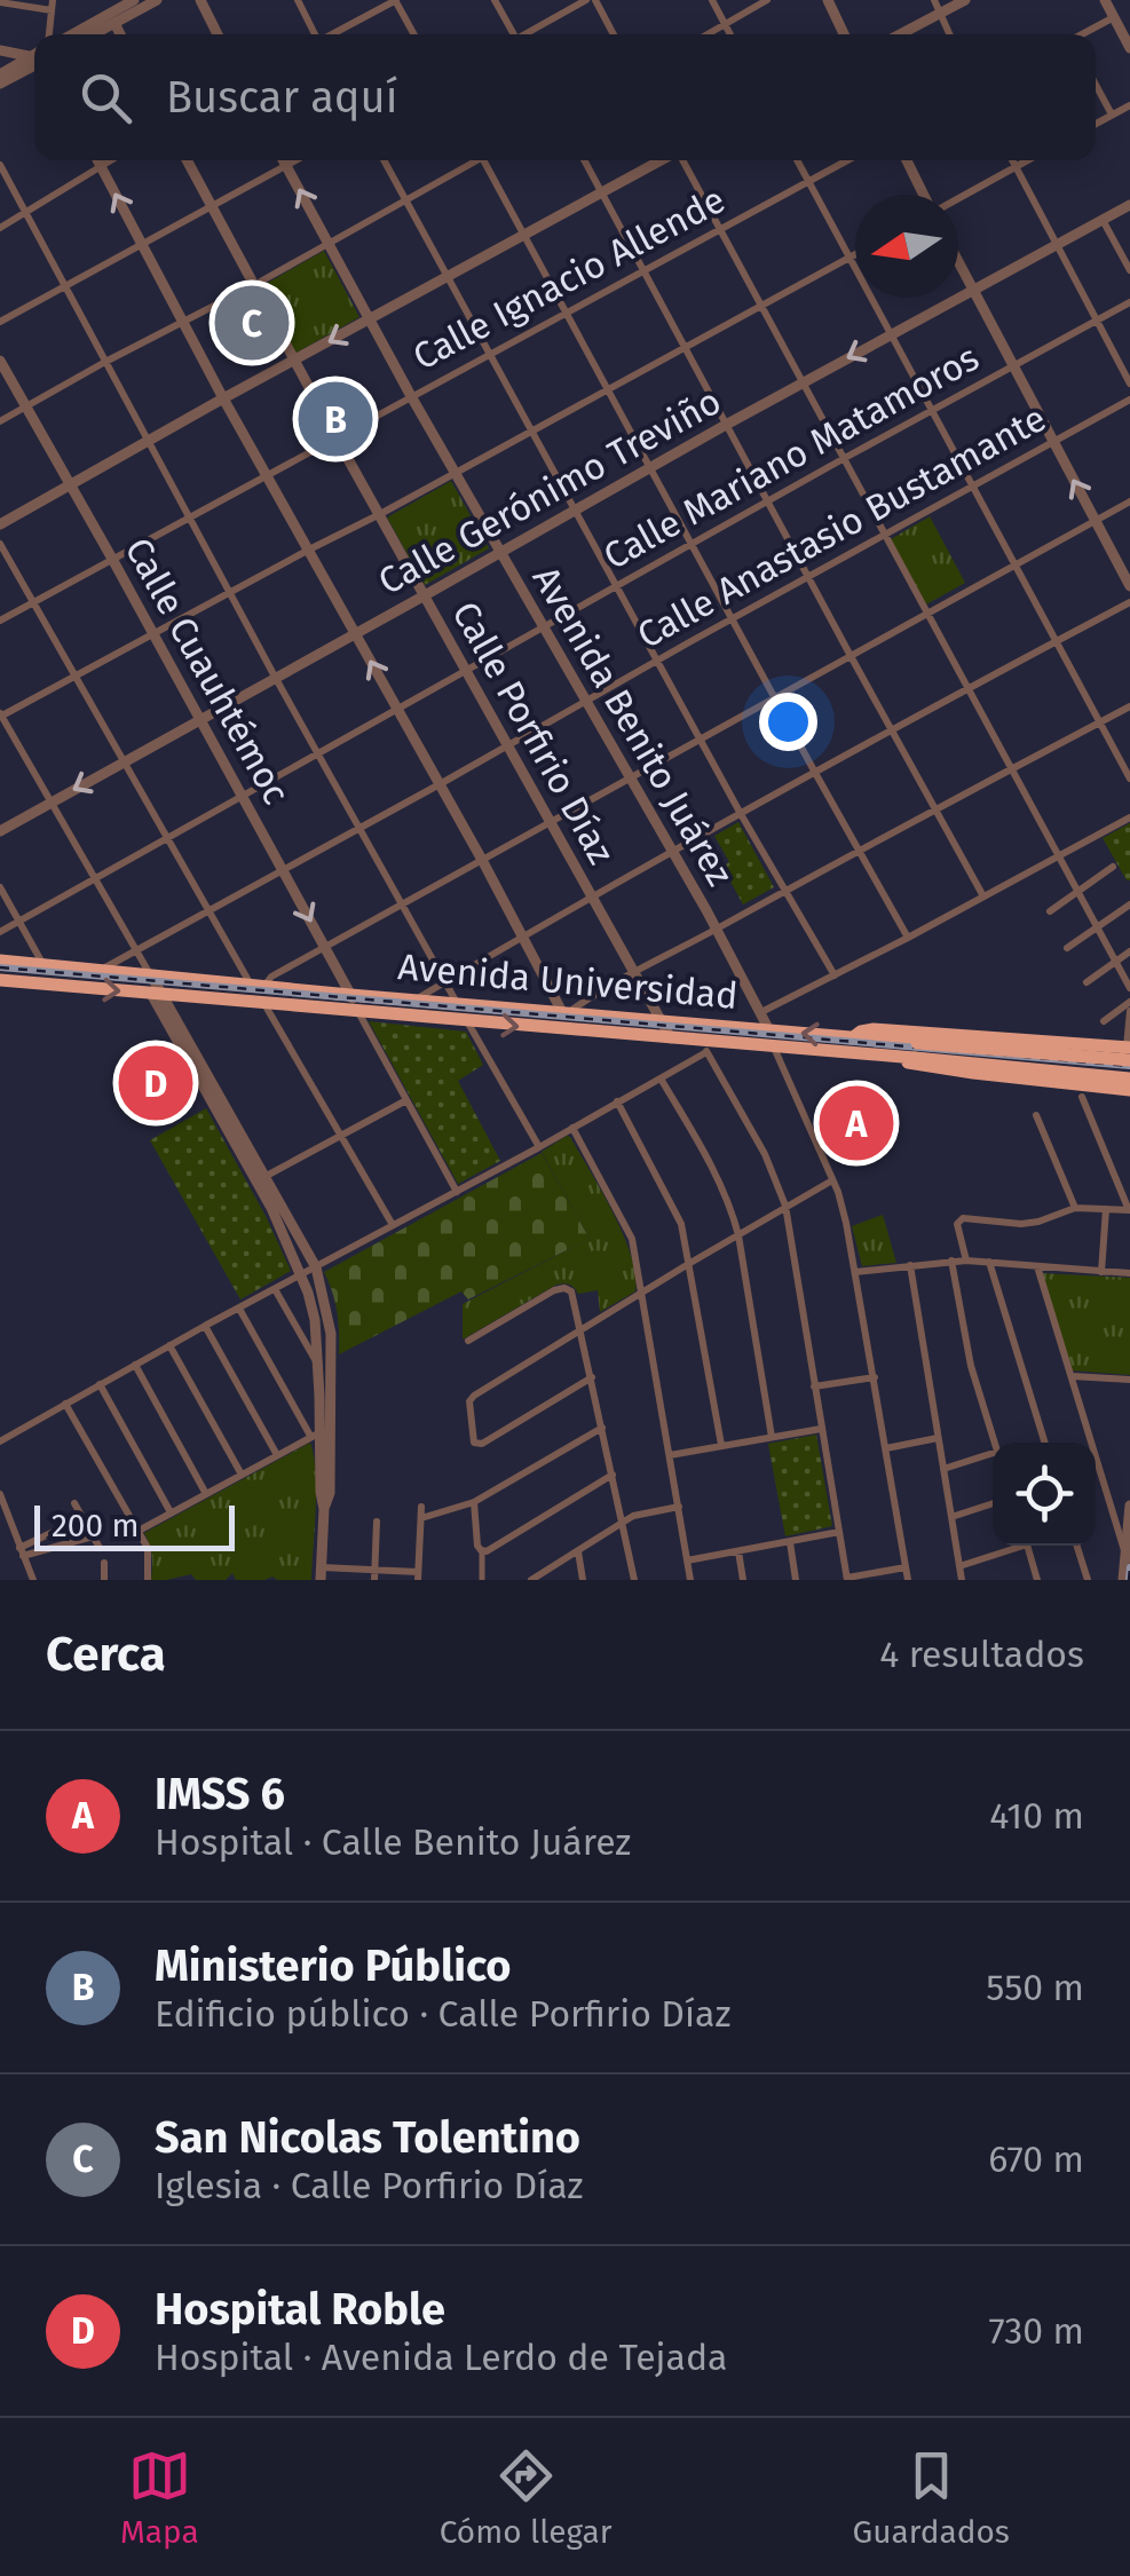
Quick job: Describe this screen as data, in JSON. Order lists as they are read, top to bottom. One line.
{"streets":{"highway":["Avenida Universidad"],"street":["Calle Ignacio Allende","Calle Mariano Matamoros","Calle Gerónimo Treviño","Calle Anastasio Bustamante","Calle Cuauhtémoc","Avenida Benito Juárez","Calle Porfirio Díaz"]},"crossings":[["Calle Ignacio Allende","Calle Cuauhtémoc"],["Calle Ignacio Allende","Avenida Benito Juárez"],["Calle Ignacio Allende","Calle Porfirio Díaz"],["Calle Mariano Matamoros","Calle Cuauhtémoc"],["Calle Mariano Matamoros","Avenida Benito Juárez"],["Calle Mariano Matamoros","Calle Porfirio Díaz"],["Calle Gerónimo Treviño","Calle Cuauhtémoc"],["Calle Gerónimo Treviño","Avenida Benito Juárez"],["Calle Gerónimo Treviño","Calle Porfirio Díaz"],["Calle Anastasio Bustamante","Calle Cuauhtémoc"],["Calle Anastasio Bustamante","Avenida Benito Juárez"],["Calle Anastasio Bustamante","Calle Porfirio Díaz"],["Calle Anastasio Bustamante","Avenida Universidad"],["Calle Cuauhtémoc","Avenida Universidad"],["Avenida Benito Juárez","Avenida Universidad"],["Calle Porfirio Díaz","Avenida Universidad"]],"scale_bar":"200 m","north":"left","page":{"search":"Buscar aquí","pins":["C","B","D","A"],"scale":"200 m","heading":["Cerca","4 resultados"],"list":[{"mark":"A","name":"IMSS 6","note":"Hospital · Calle Benito Juárez","value":"410 m"},{"mark":"B","name":"Ministerio Público","note":"Edificio público · Calle Porfirio Díaz","value":"550 m"},{"mark":"C","name":"San Nicolas Tolentino","note":"Iglesia · Calle Porfirio Díaz","value":"670 m"},{"mark":"D","name":"Hospital Roble","note":"Hospital · Avenida Lerdo de Tejada","value":"730 m"}],"nav":["Mapa","Cómo llegar","Guardados"]}}
